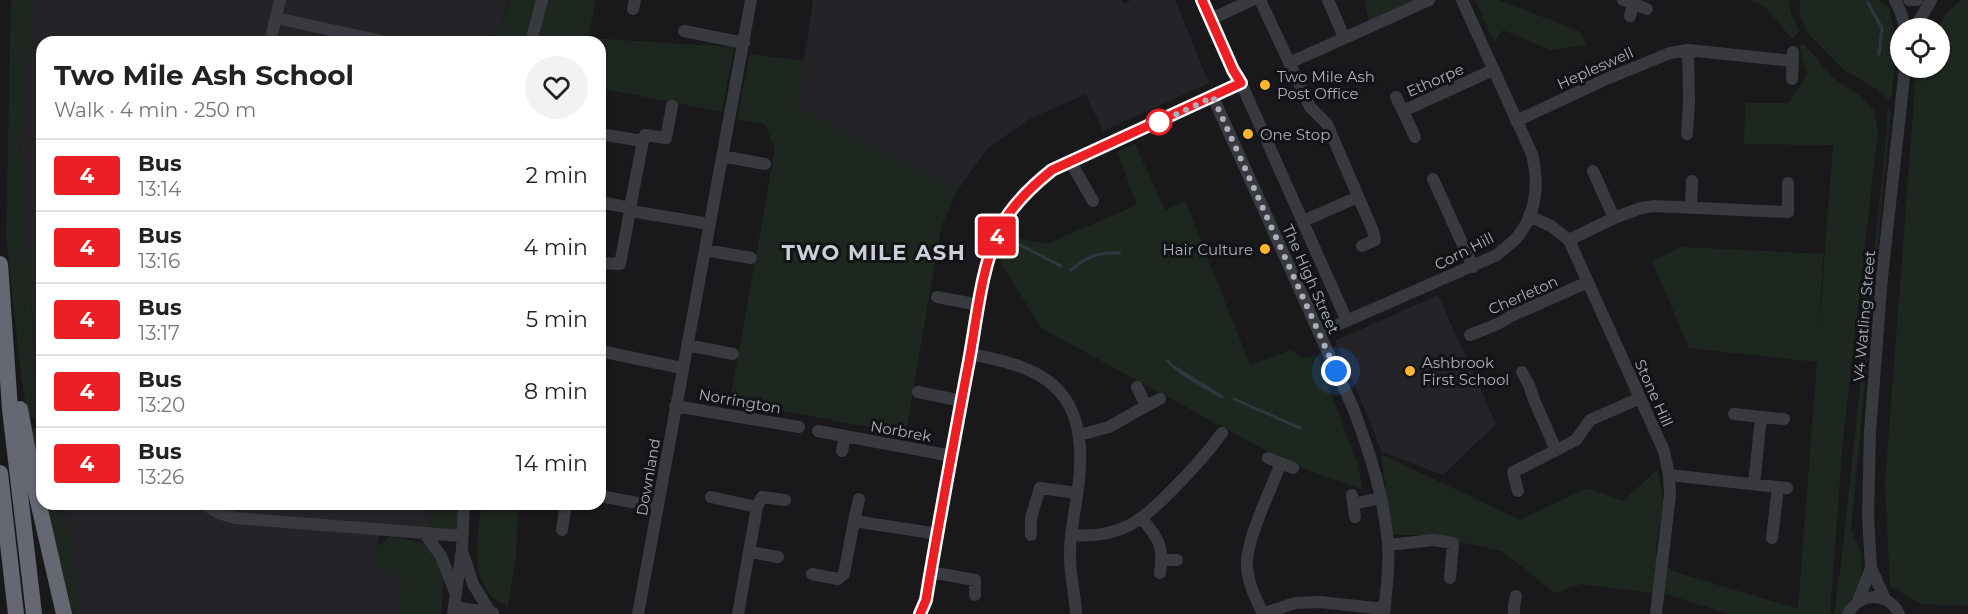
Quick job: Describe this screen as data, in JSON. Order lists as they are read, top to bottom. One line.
{"streets":{"street":["Hepleswell","Ethorpe","Corn Hill","The High Street","Cherleton","V4 Watling Street","Stone Hill","Norrington","Norbrek","Downland"]},"crossings":[["Hepleswell","Corn Hill"],["Ethorpe","Corn Hill"],["Corn Hill","The High Street"],["Corn Hill","Stone Hill"],["Cherleton","Stone Hill"],["Norrington","Downland"]],"districts":["TWO MILE ASH"],"places":["Two Mile Ash Post Office","One Stop","Hair Culture","Ashbrook First School"],"lines":["bus line 4"],"page":{"on_map":"4","heading":["Two Mile Ash School","Walk · 4 min · 250 m"],"list":[{"mark":"4","name":"Bus","note":"13:14","value":"2 min"},{"mark":"4","name":"Bus","note":"13:16","value":"4 min"},{"mark":"4","name":"Bus","note":"13:17","value":"5 min"},{"mark":"4","name":"Bus","note":"13:20","value":"8 min"},{"mark":"4","name":"Bus","note":"13:26","value":"14 min"}]}}
